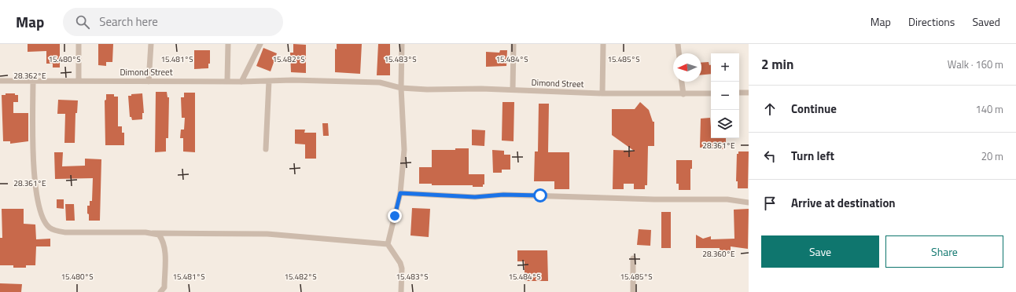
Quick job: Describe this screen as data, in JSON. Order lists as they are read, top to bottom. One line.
{"streets":{"street":["Dimond Street"]},"north":"left","page":{"header":"Map","search":"Search here","nav":["Map","Directions","Saved"],"heading":["2 min","Walk · 160 m"],"map_buttons":["+","−"],"list":[["Continue","140 m"],["Turn left","20 m"],"Arrive at destination"],"buttons":["Save","Share"]},"coordinates":["15.480°S","15.481°S","15.482°S","15.483°S","15.484°S","15.485°S","28.362°E","28.361°E","28.360°E"]}
